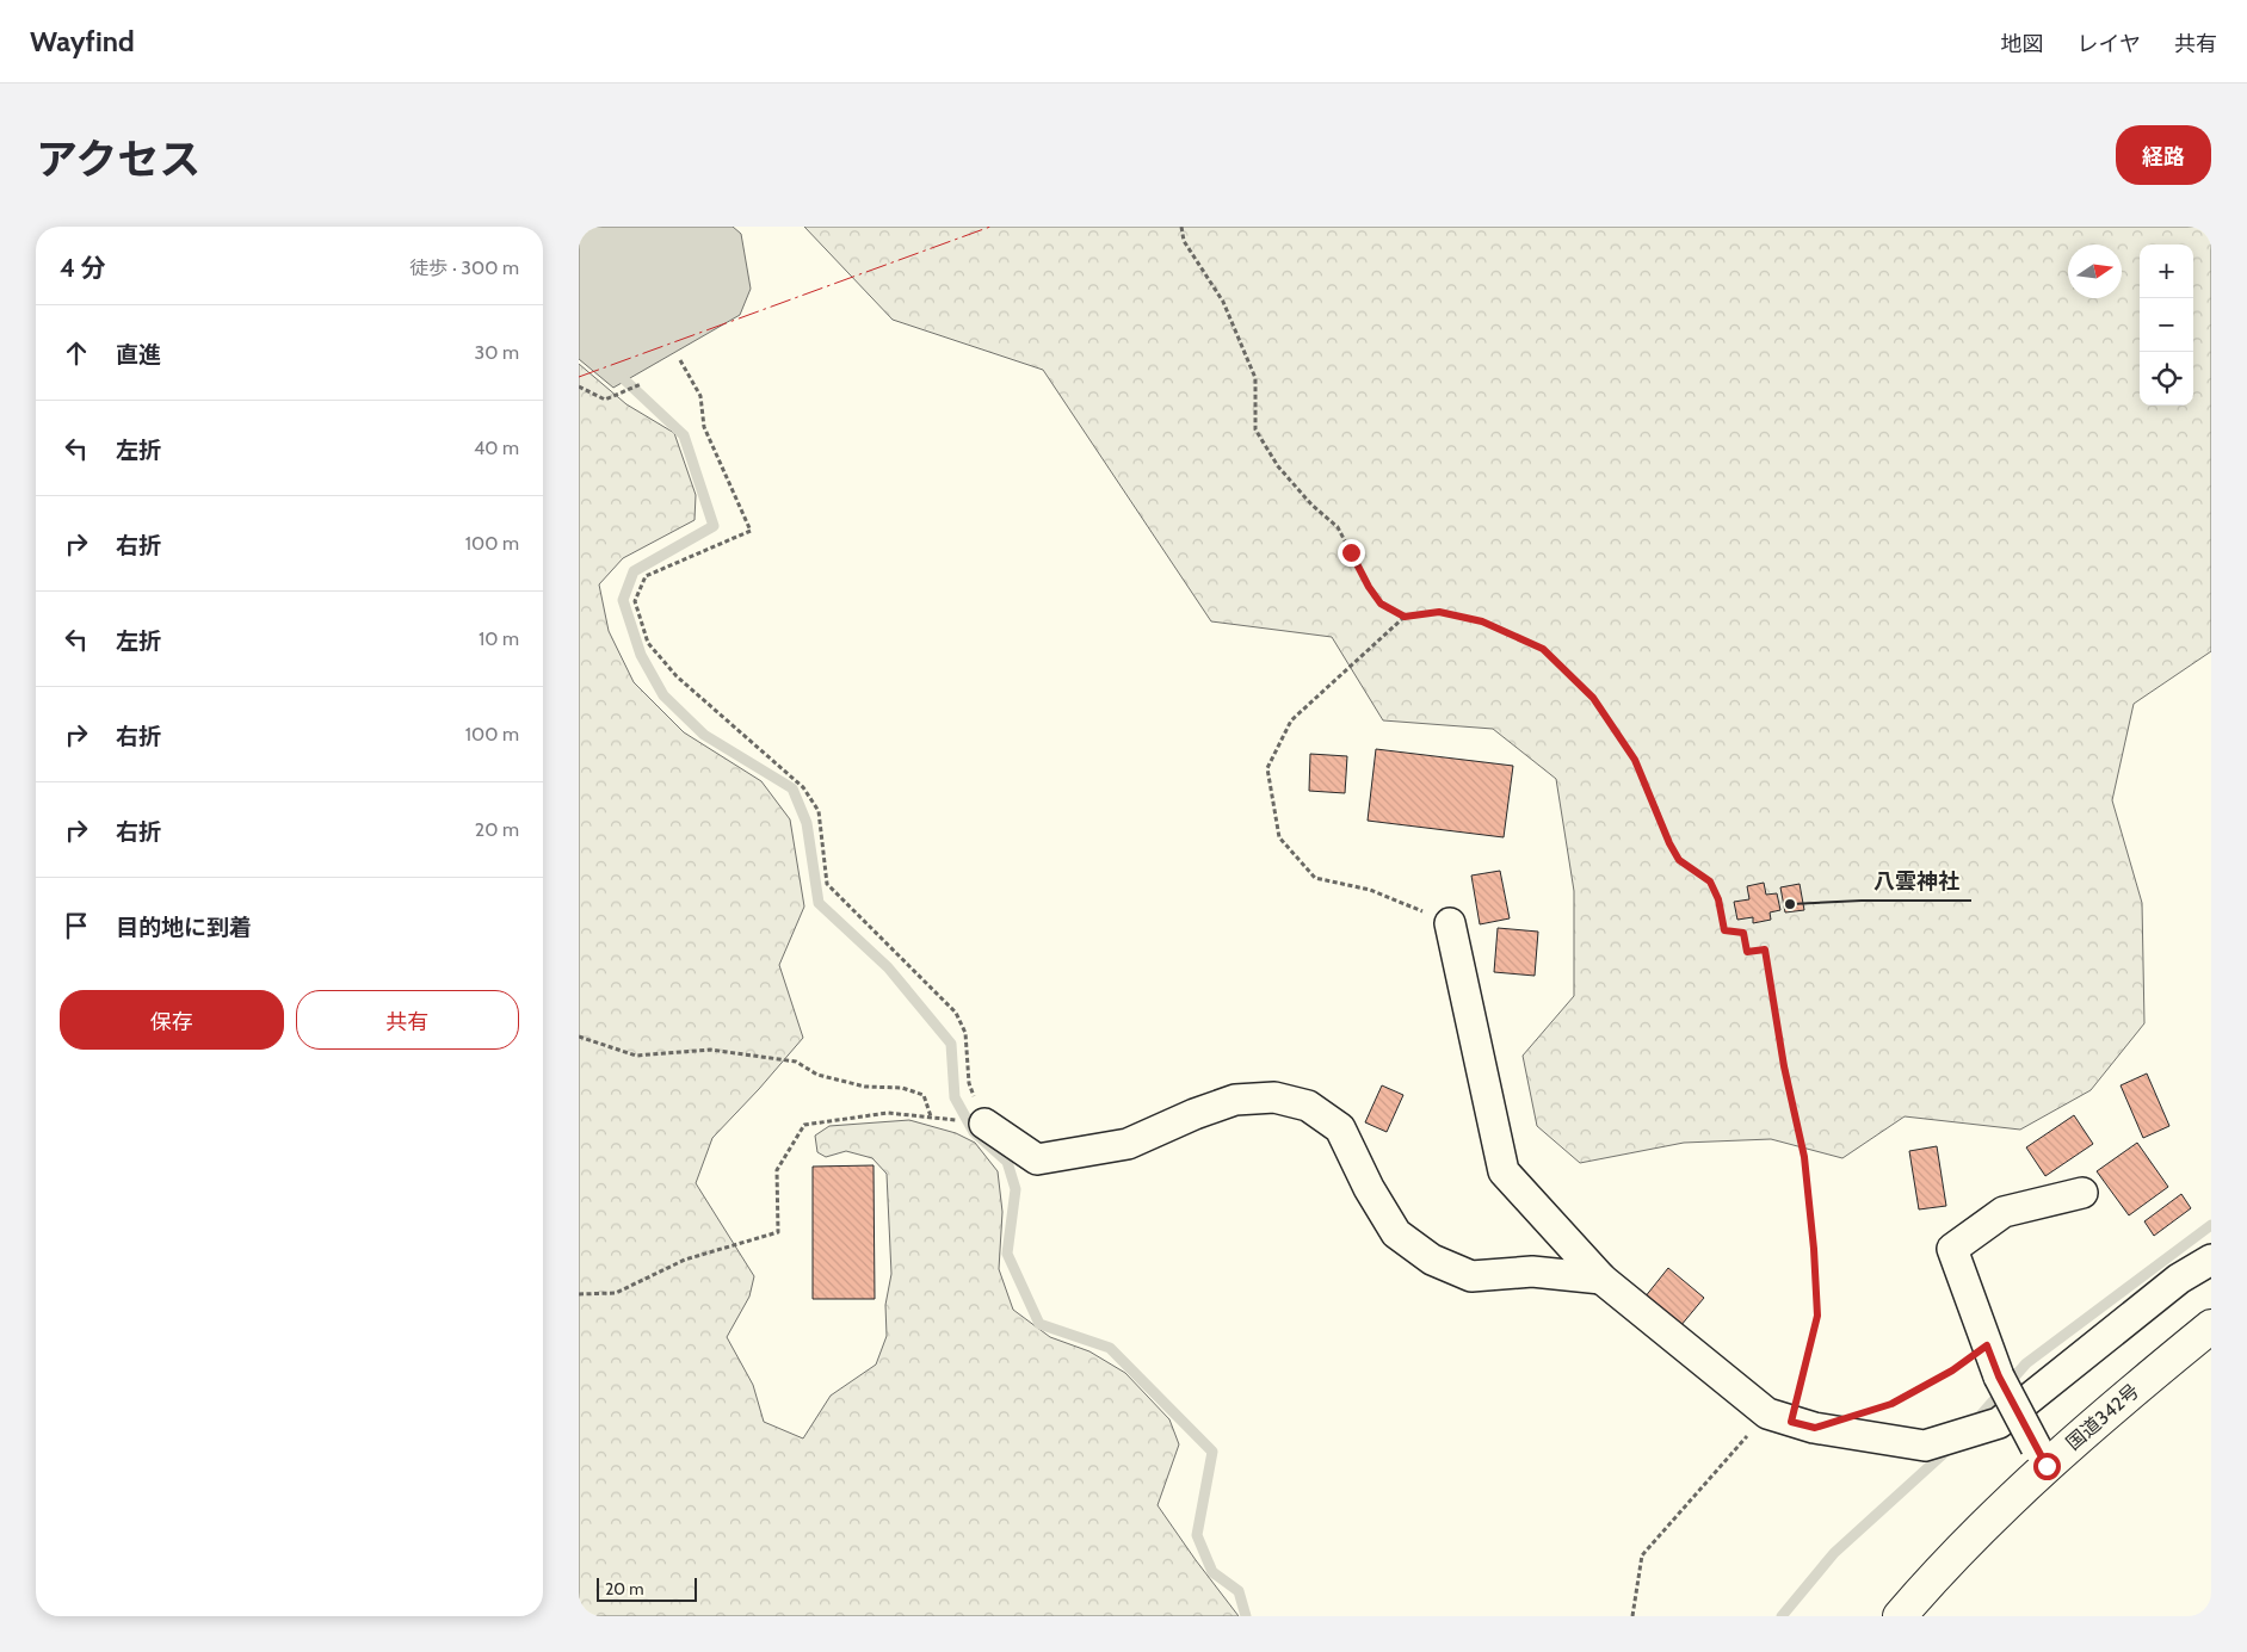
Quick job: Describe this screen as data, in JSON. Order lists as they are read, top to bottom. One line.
{"streets":{"highway":["国道342号"]},"places":["八雲神社"],"scale_bar":"20 m","north":"right","page":{"header":"Wayfind","nav":["地図","レイヤ","共有"],"title":"アクセス","buttons":["経路",["保存","共有"]],"heading":["4 分","徒歩 · 300 m"],"map_buttons":["+","−"],"list":[["直進","30 m"],["左折","40 m"],["右折","100 m"],["左折","10 m"],["右折","100 m"],["右折","20 m"],"目的地に到着"],"scale":"20 m"}}
